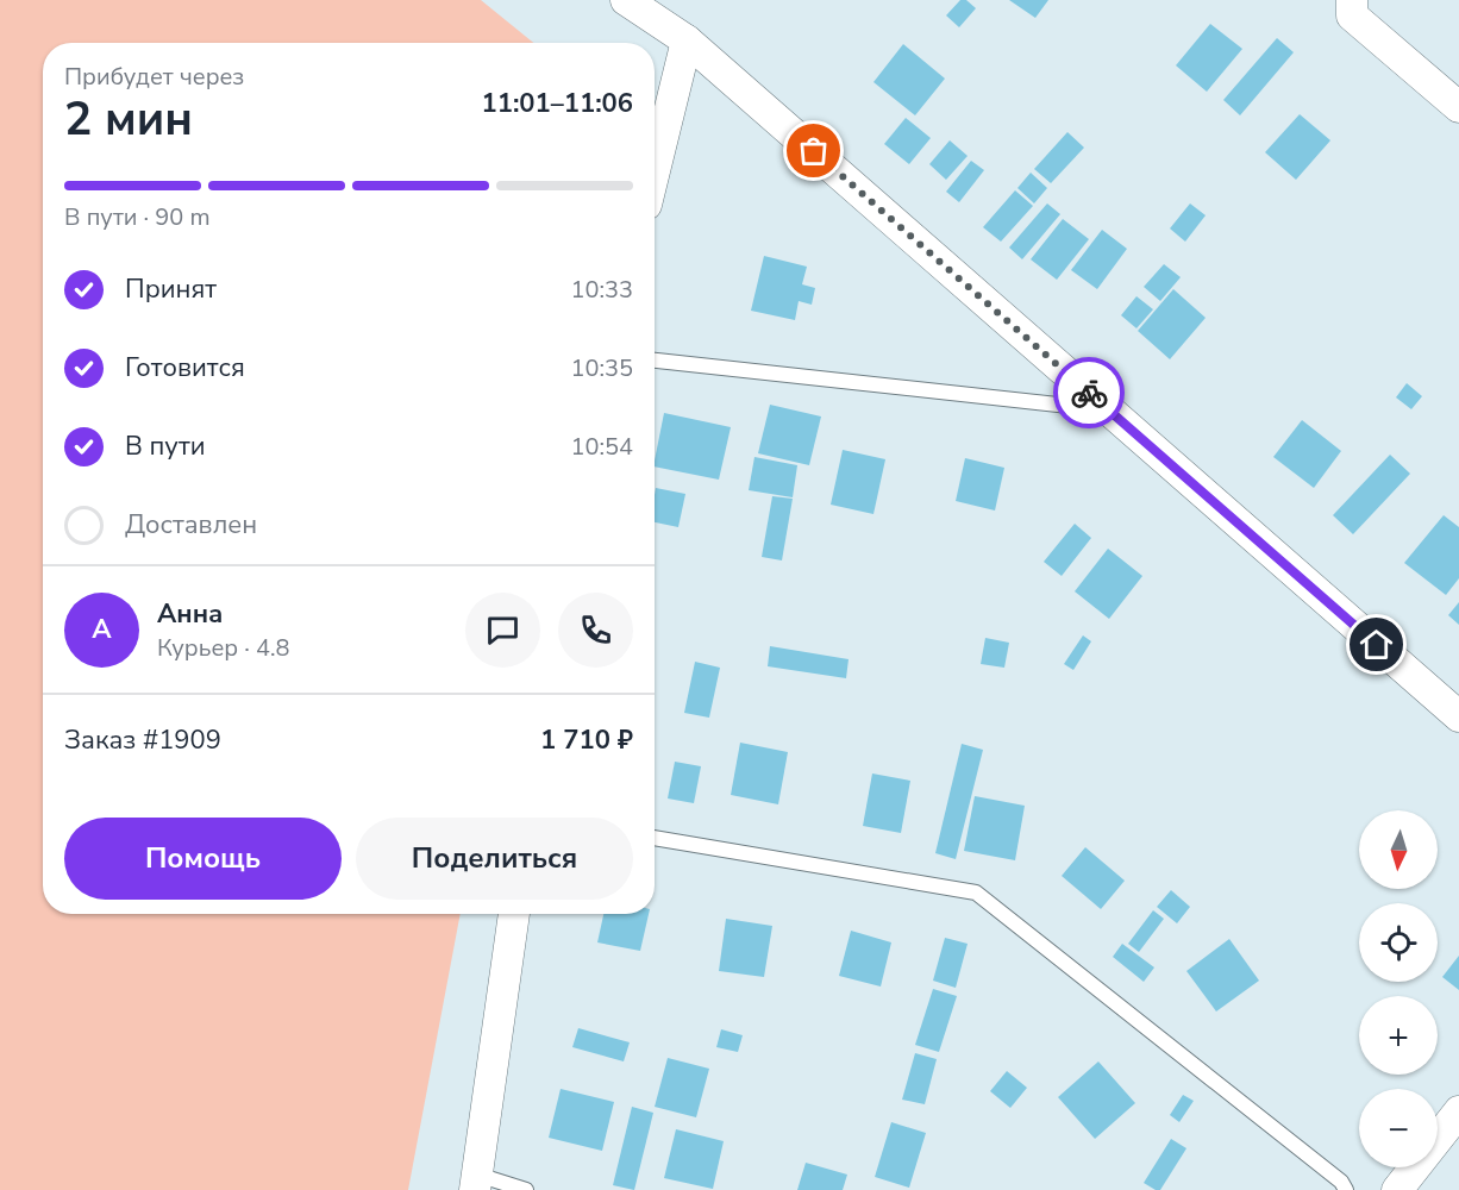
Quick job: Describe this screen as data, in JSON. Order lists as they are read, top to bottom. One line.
{"north":"bottom","page":{"heading":["2 мин","Прибудет через","11:01–11:06"],"panel":["Анна","Курьер · 4.8","Заказ #1909","1 710 ₽"],"bar":"В пути · 90 m","list":[["Принят","10:33"],["Готовится","10:35"],["В пути","10:54"],"Доставлен"],"round":"А","buttons":["Помощь","Поделиться"],"map_buttons":["+","−"]}}
